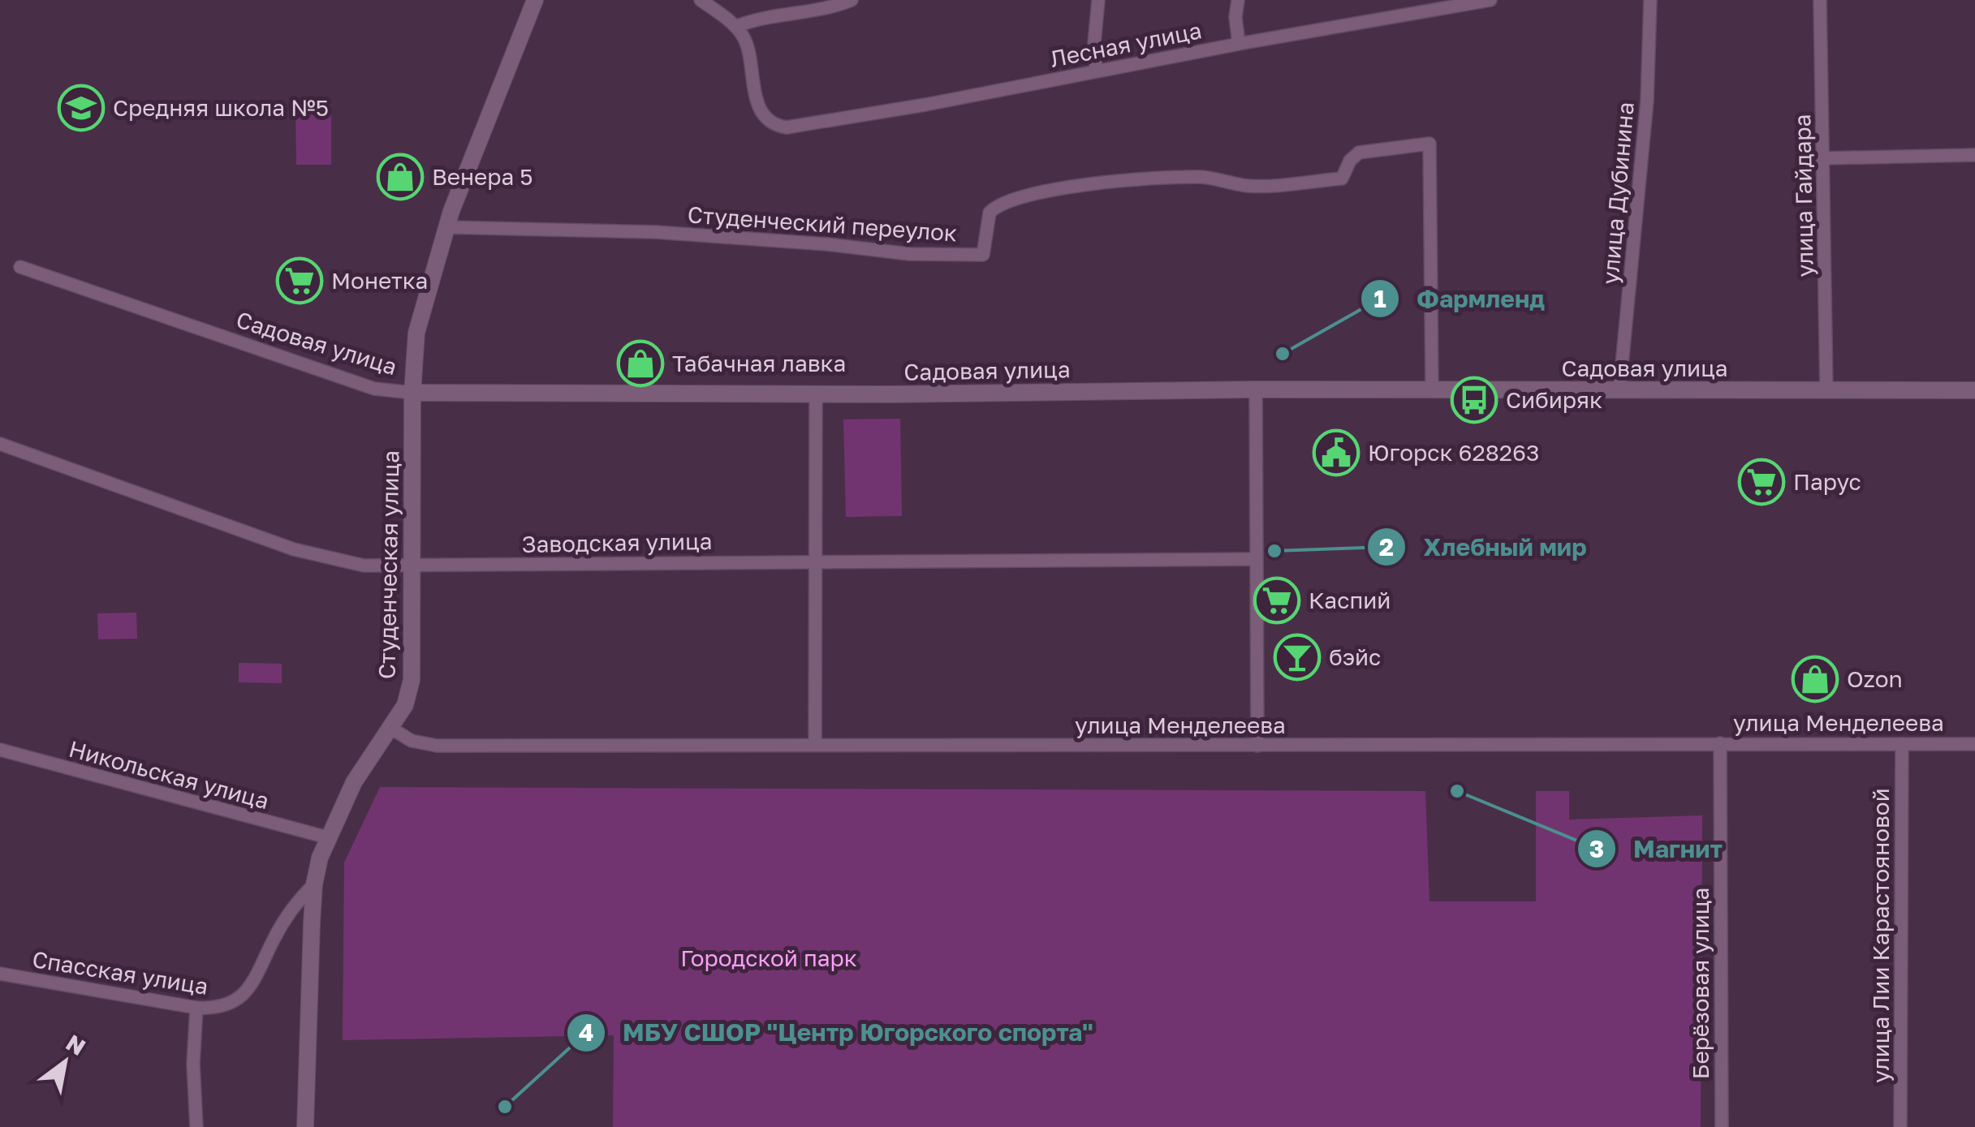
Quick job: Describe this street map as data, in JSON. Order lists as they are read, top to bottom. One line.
{"streets":{"street":["Лесная улица","улица Дубинина","улица Гайдара","Студенческий переулок","Садовая улица","Заводская улица","Студенческая улица","улица Менделеева","Никольская улица","улица Лии Карастояновой","Спасская улица","Берёзовая улица"]},"crossings":[["улица Дубинина","Садовая улица"],["улица Гайдара","Садовая улица"],["Студенческий переулок","Садовая улица"],["Студенческий переулок","Студенческая улица"],["Садовая улица","Студенческая улица"],["Заводская улица","Студенческая улица"],["Студенческая улица","улица Менделеева"],["Студенческая улица","Никольская улица"],["Студенческая улица","Спасская улица"],["улица Менделеева","улица Лии Карастояновой"],["улица Менделеева","Берёзовая улица"]],"parks":["Городской парк"],"places":{"school or university":["Средняя школа №5"],"shop":["Венера 5","Табачная лавка","Ozon"],"supermarket":["Монетка","Парус","Каспий"],"other":["Фармленд","Хлебный мир","Магнит","МБУ СШОР \"Центр Югорского спорта\""],"bus stop":["Сибиряк"],"public building":["Югорск 628263"],"bar":["бэйс"]},"north":"top right"}
